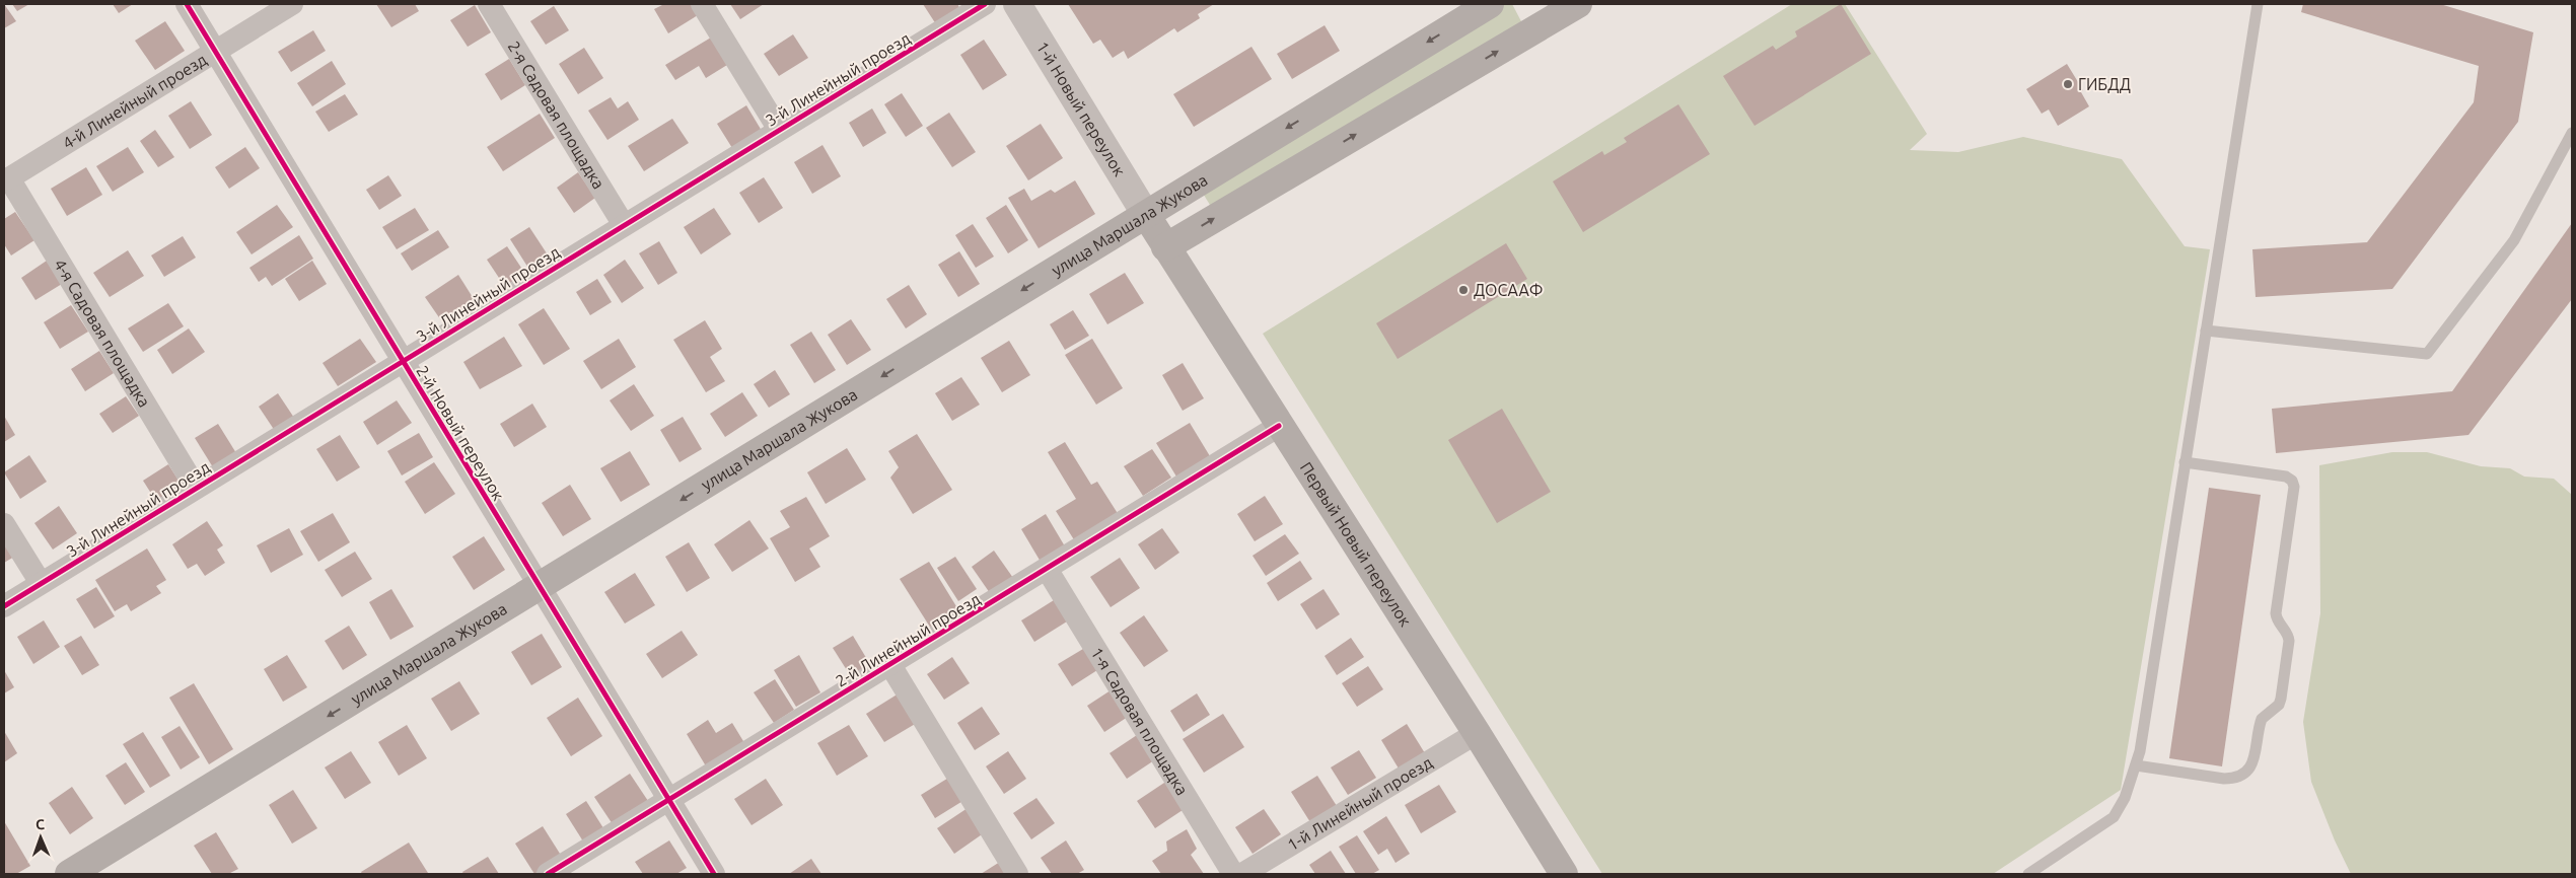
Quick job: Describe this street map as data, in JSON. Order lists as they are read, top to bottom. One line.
{"streets":{"main road":["улица Маршала Жукова","Первый Новый переулок"],"street":["3-й Линейный проезд","4-й Линейный проезд","1-й Новый переулок","2-я Cадовая площадка","4-я Садовая площадка","2-й Новый переулок","2-й Линейный проезд","1-я Садовая площадка","1-й Линейный проезд"]},"crossings":[["3-й Линейный проезд","2-я Cадовая площадка"],["3-й Линейный проезд","4-я Садовая площадка"],["3-й Линейный проезд","2-й Новый переулок"],["4-й Линейный проезд","4-я Садовая площадка"],["4-й Линейный проезд","2-й Новый переулок"],["1-й Новый переулок","улица Маршала Жукова"],["1-й Новый переулок","Первый Новый переулок"],["улица Маршала Жукова","2-й Новый переулок"],["улица Маршала Жукова","Первый Новый переулок"],["2-й Новый переулок","2-й Линейный проезд"],["Первый Новый переулок","2-й Линейный проезд"],["Первый Новый переулок","1-й Линейный проезд"],["2-й Линейный проезд","1-я Садовая площадка"]],"one_way":["улица Маршала Жукова"],"places":["ГИБДД","ДОСААФ"],"north":"top"}
